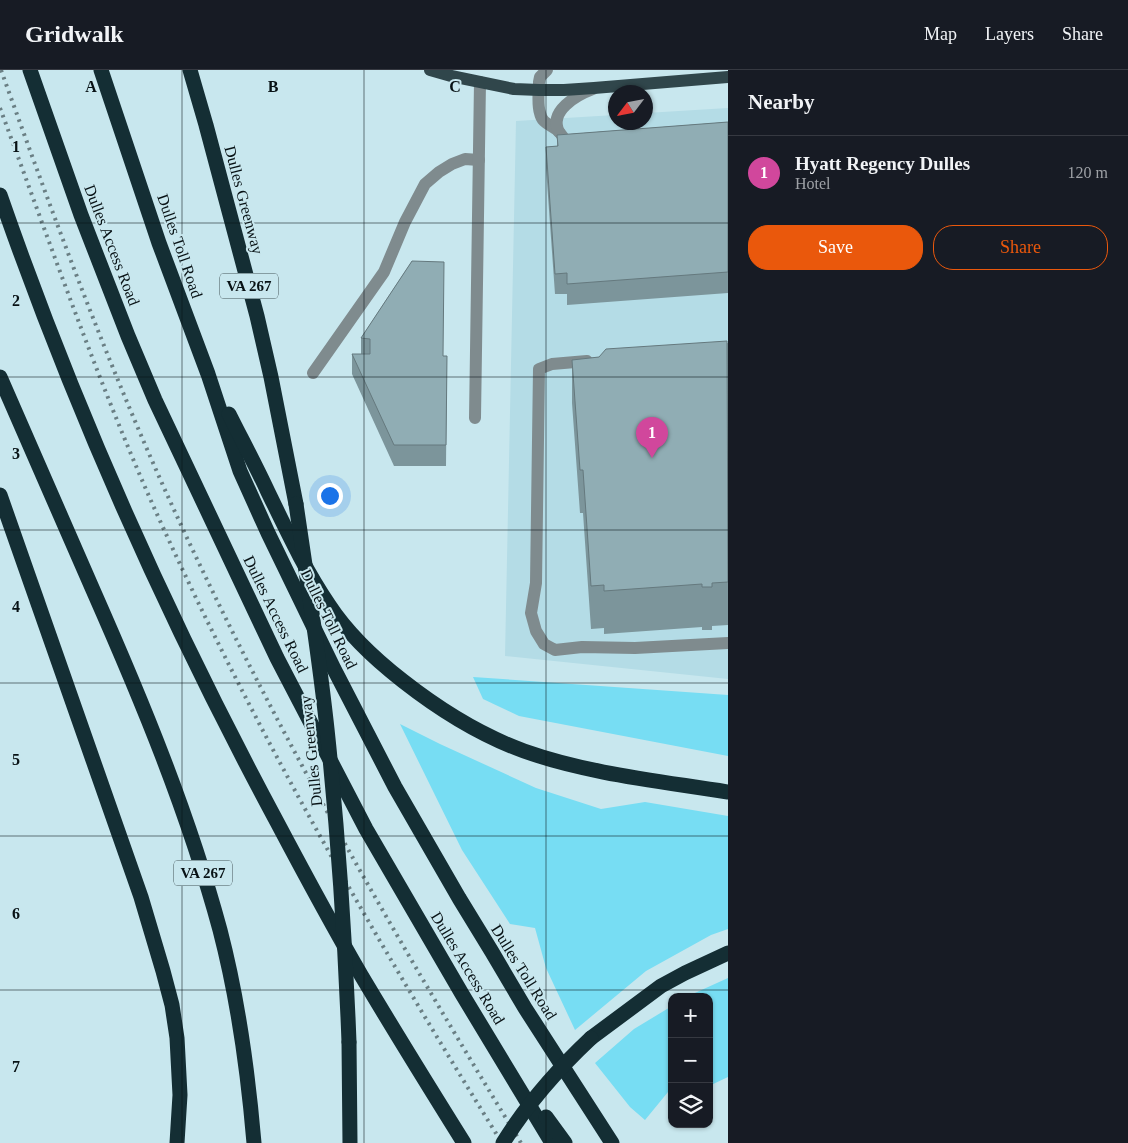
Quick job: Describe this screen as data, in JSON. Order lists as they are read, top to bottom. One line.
{"streets":{"highway":["Dulles Greenway","Dulles Access Road","Dulles Toll Road","VA 267"]},"north":"bottom left","page":{"header":"Gridwalk","nav":["Map","Layers","Share"],"heading":"Nearby","list":[{"mark":"1","name":"Hyatt Regency Dulles","note":"Hotel","value":"120 m"}],"buttons":["Save","Share"],"pins":"1","map_buttons":["+","−"]},"grid":{"columns":["A","B","C"],"rows":["1","2","3","4","5","6","7"]}}
